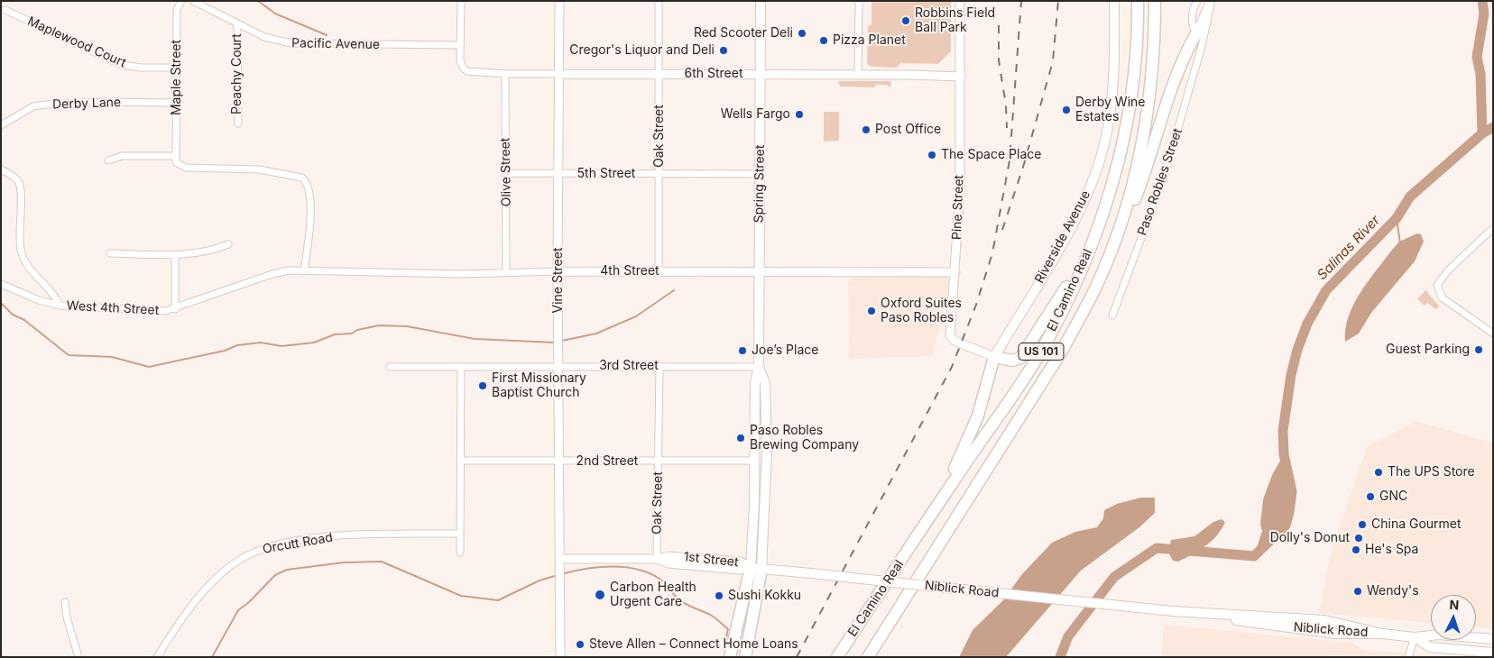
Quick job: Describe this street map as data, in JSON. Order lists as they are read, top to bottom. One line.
{"streets":{"highway":["El Camino Real","US 101"],"main road":["Spring Street","Riverside Avenue","Niblick Road"],"street":["Maplewood Court","Pacific Avenue","Peachy Court","6th Street","Maple Street","Derby Lane","Oak Street","Olive Street","5th Street","Paso Robles Street","Pine Street","4th Street","Vine Street","West 4th Street","3rd Street","2nd Street","Orcutt Road","1st Street"]},"crossings":[["Maplewood Court","Maple Street"],["Pacific Avenue","Peachy Court"],["Pacific Avenue","6th Street"],["6th Street","Oak Street"],["6th Street","Olive Street"],["6th Street","Spring Street"],["6th Street","Pine Street"],["6th Street","Vine Street"],["Maple Street","Derby Lane"],["Oak Street","5th Street"],["Oak Street","4th Street"],["Oak Street","3rd Street"],["Oak Street","2nd Street"],["Oak Street","1st Street"],["Olive Street","5th Street"],["Olive Street","4th Street"],["5th Street","Spring Street"],["5th Street","Vine Street"],["Spring Street","4th Street"],["Spring Street","3rd Street"],["Spring Street","2nd Street"],["Spring Street","1st Street"],["Spring Street","Niblick Road"],["Pine Street","Riverside Avenue"],["Pine Street","4th Street"],["4th Street","Vine Street"],["4th Street","West 4th Street"],["Vine Street","3rd Street"],["Vine Street","2nd Street"],["Vine Street","1st Street"],["1st Street","Niblick Road"]],"water":["Salinas River"],"places":["Robbins Field Ball Park","Red Scooter Deli","Pizza Planet","Cregor's Liquor and Deli","Derby Wine Estates","Wells Fargo","Post Office","The Space Place","Oxford Suites Paso Robles","Guest Parking","Joe’s Place","First Missionary Baptist Church","Paso Robles Brewing Company","The UPS Store","GNC","China Gourmet","Dolly's Donut","He's Spa","Wendy's","Carbon Health Urgent Care","Sushi Kokku","Steve Allen – Connect Home Loans"],"north":"top"}
